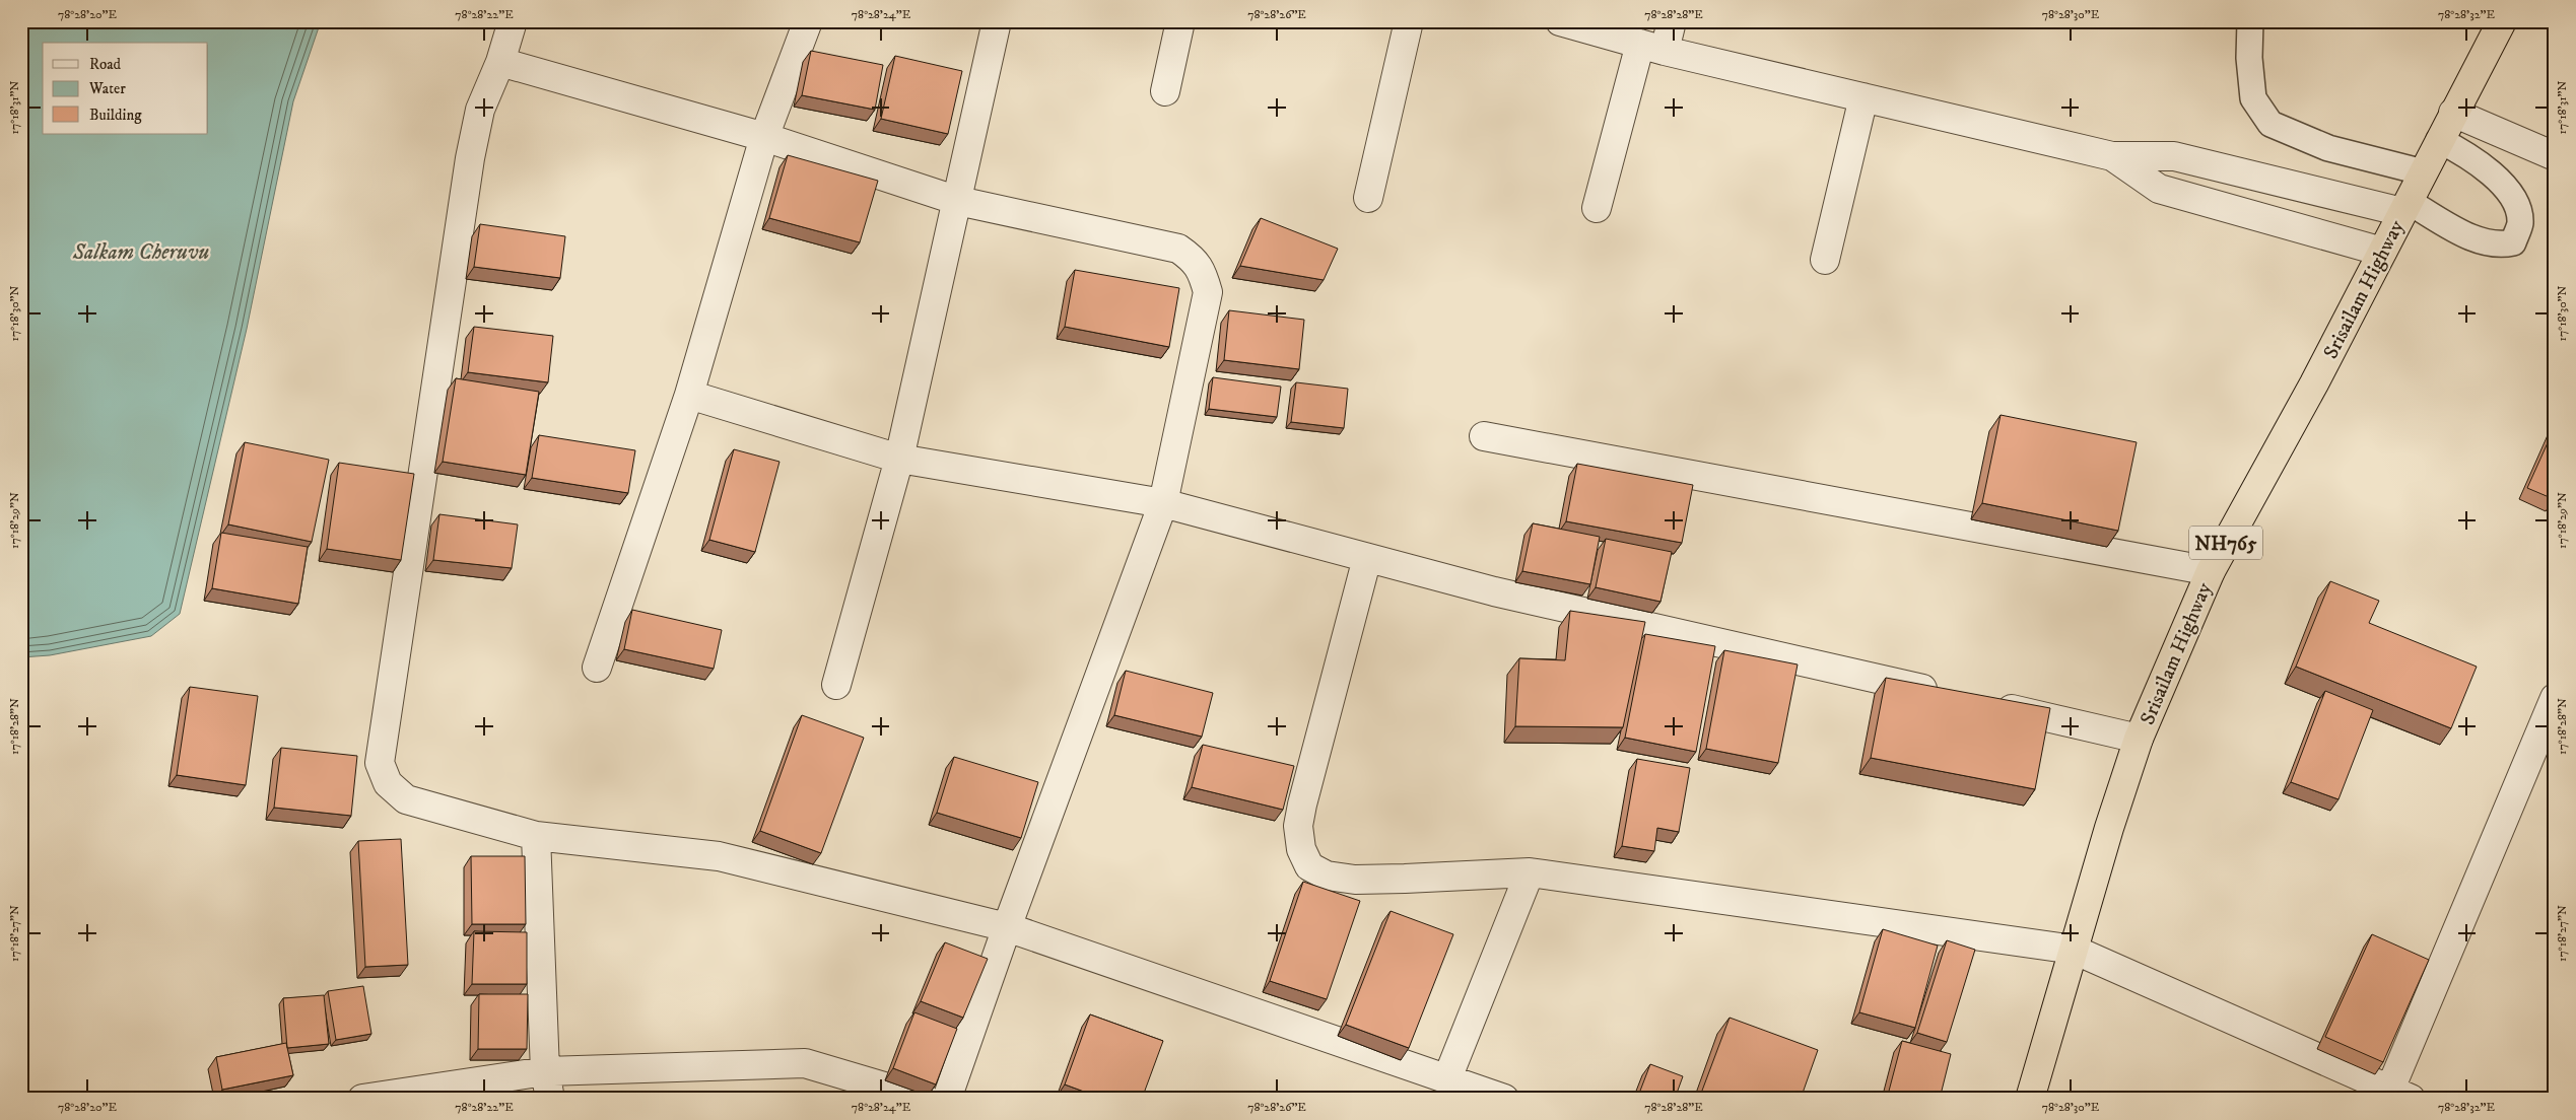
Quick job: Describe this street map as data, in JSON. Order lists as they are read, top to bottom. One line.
{"streets":{"highway":["Srisailam Highway","NH765"]},"water":["Salkam Cheruvu"],"legend":["Road","Water","Building"],"coordinates":["78°28'20\"E","78°28'22\"E","78°28'24\"E","78°28'26\"E","78°28'28\"E","78°28'30\"E","78°28'32\"E","17°18'31\"N","17°18'30\"N","17°18'29\"N","17°18'28\"N","17°18'27\"N"]}
